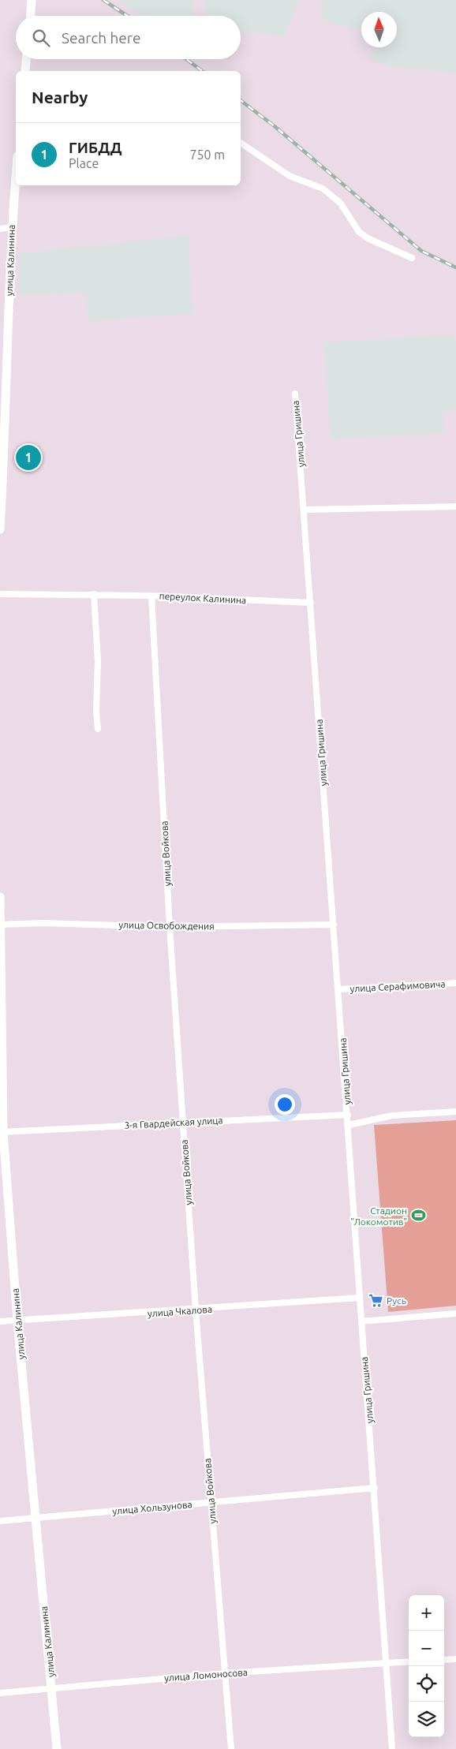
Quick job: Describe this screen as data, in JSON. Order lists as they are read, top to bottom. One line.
{"streets":{"street":["улица Калинина","улица Гришина","переулок Калинина","улица Войкова","улица Освобождения","улица Серафимовича","3-я Гвардейская улица","улица Чкалова","улица Хользунова","улица Ломоносова"]},"crossings":[["улица Калинина","улица Освобождения"],["улица Калинина","3-я Гвардейская улица"],["улица Калинина","улица Чкалова"],["улица Калинина","улица Хользунова"],["улица Калинина","улица Ломоносова"],["улица Гришина","переулок Калинина"],["улица Гришина","улица Освобождения"],["улица Гришина","улица Серафимовича"],["улица Гришина","3-я Гвардейская улица"],["улица Гришина","улица Чкалова"],["улица Гришина","улица Хользунова"],["улица Гришина","улица Ломоносова"],["переулок Калинина","улица Войкова"],["улица Войкова","улица Освобождения"],["улица Войкова","3-я Гвардейская улица"],["улица Войкова","улица Чкалова"],["улица Войкова","улица Хользунова"],["улица Войкова","улица Ломоносова"]],"places":{"sports":["Стадион \"Локомотив\""],"supermarket":["Русь"]},"north":"top","page":{"search":"Search here","heading":"Nearby","list":[{"mark":"1","name":"ГИБДД","note":"Place","value":"750 m"}],"pins":"1","map_buttons":["+","−"]}}
